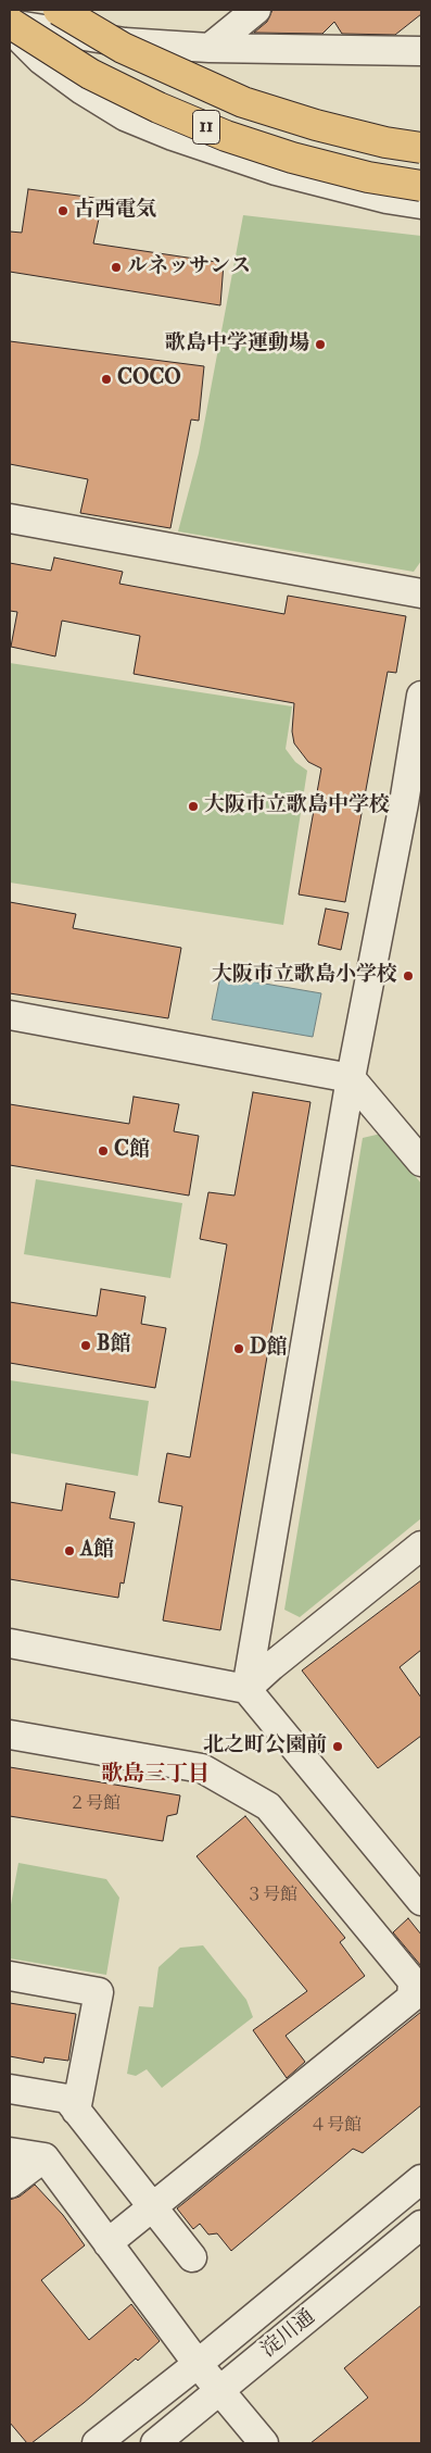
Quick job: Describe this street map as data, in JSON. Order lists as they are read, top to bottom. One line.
{"streets":{"highway":["11"],"street":["淀川通"]},"districts":["歌島三丁目"],"places":["古西電気","ルネッサンス","歌島中学運動場","COCO","大阪市立歌島中学校","大阪市立歌島小学校","C館","B館","D館","A館","北之町公園前"],"house_numbers":["２号館","３号館","４号館"]}
